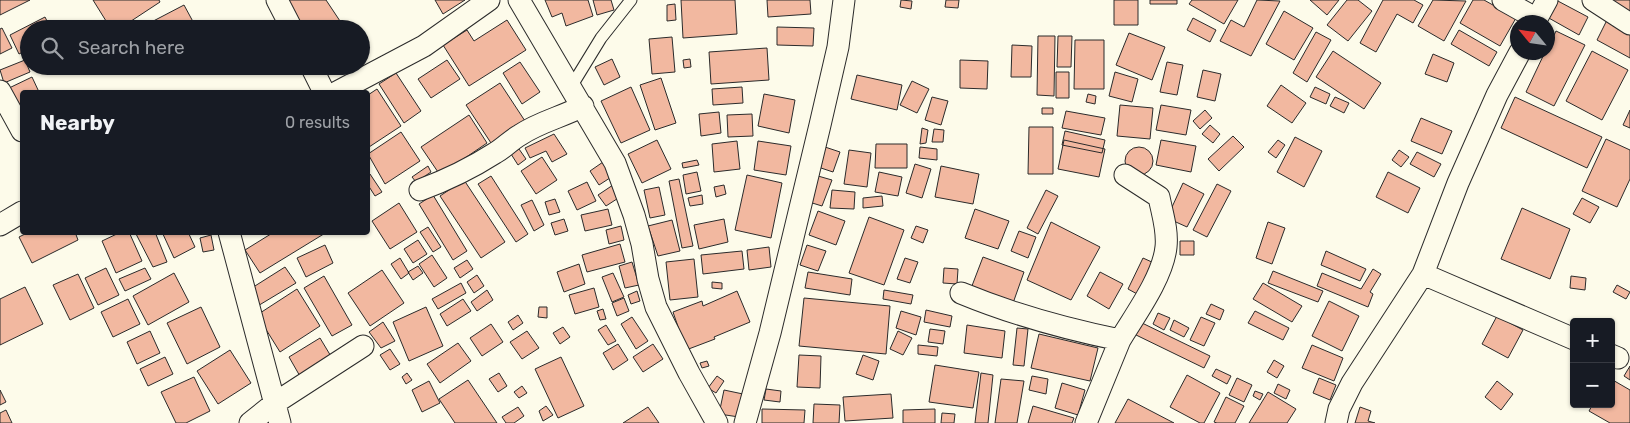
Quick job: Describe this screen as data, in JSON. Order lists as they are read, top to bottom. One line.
{"north":"top left","page":{"search":"Search here","heading":["Nearby","0 results"],"map_buttons":["+","−"]}}
